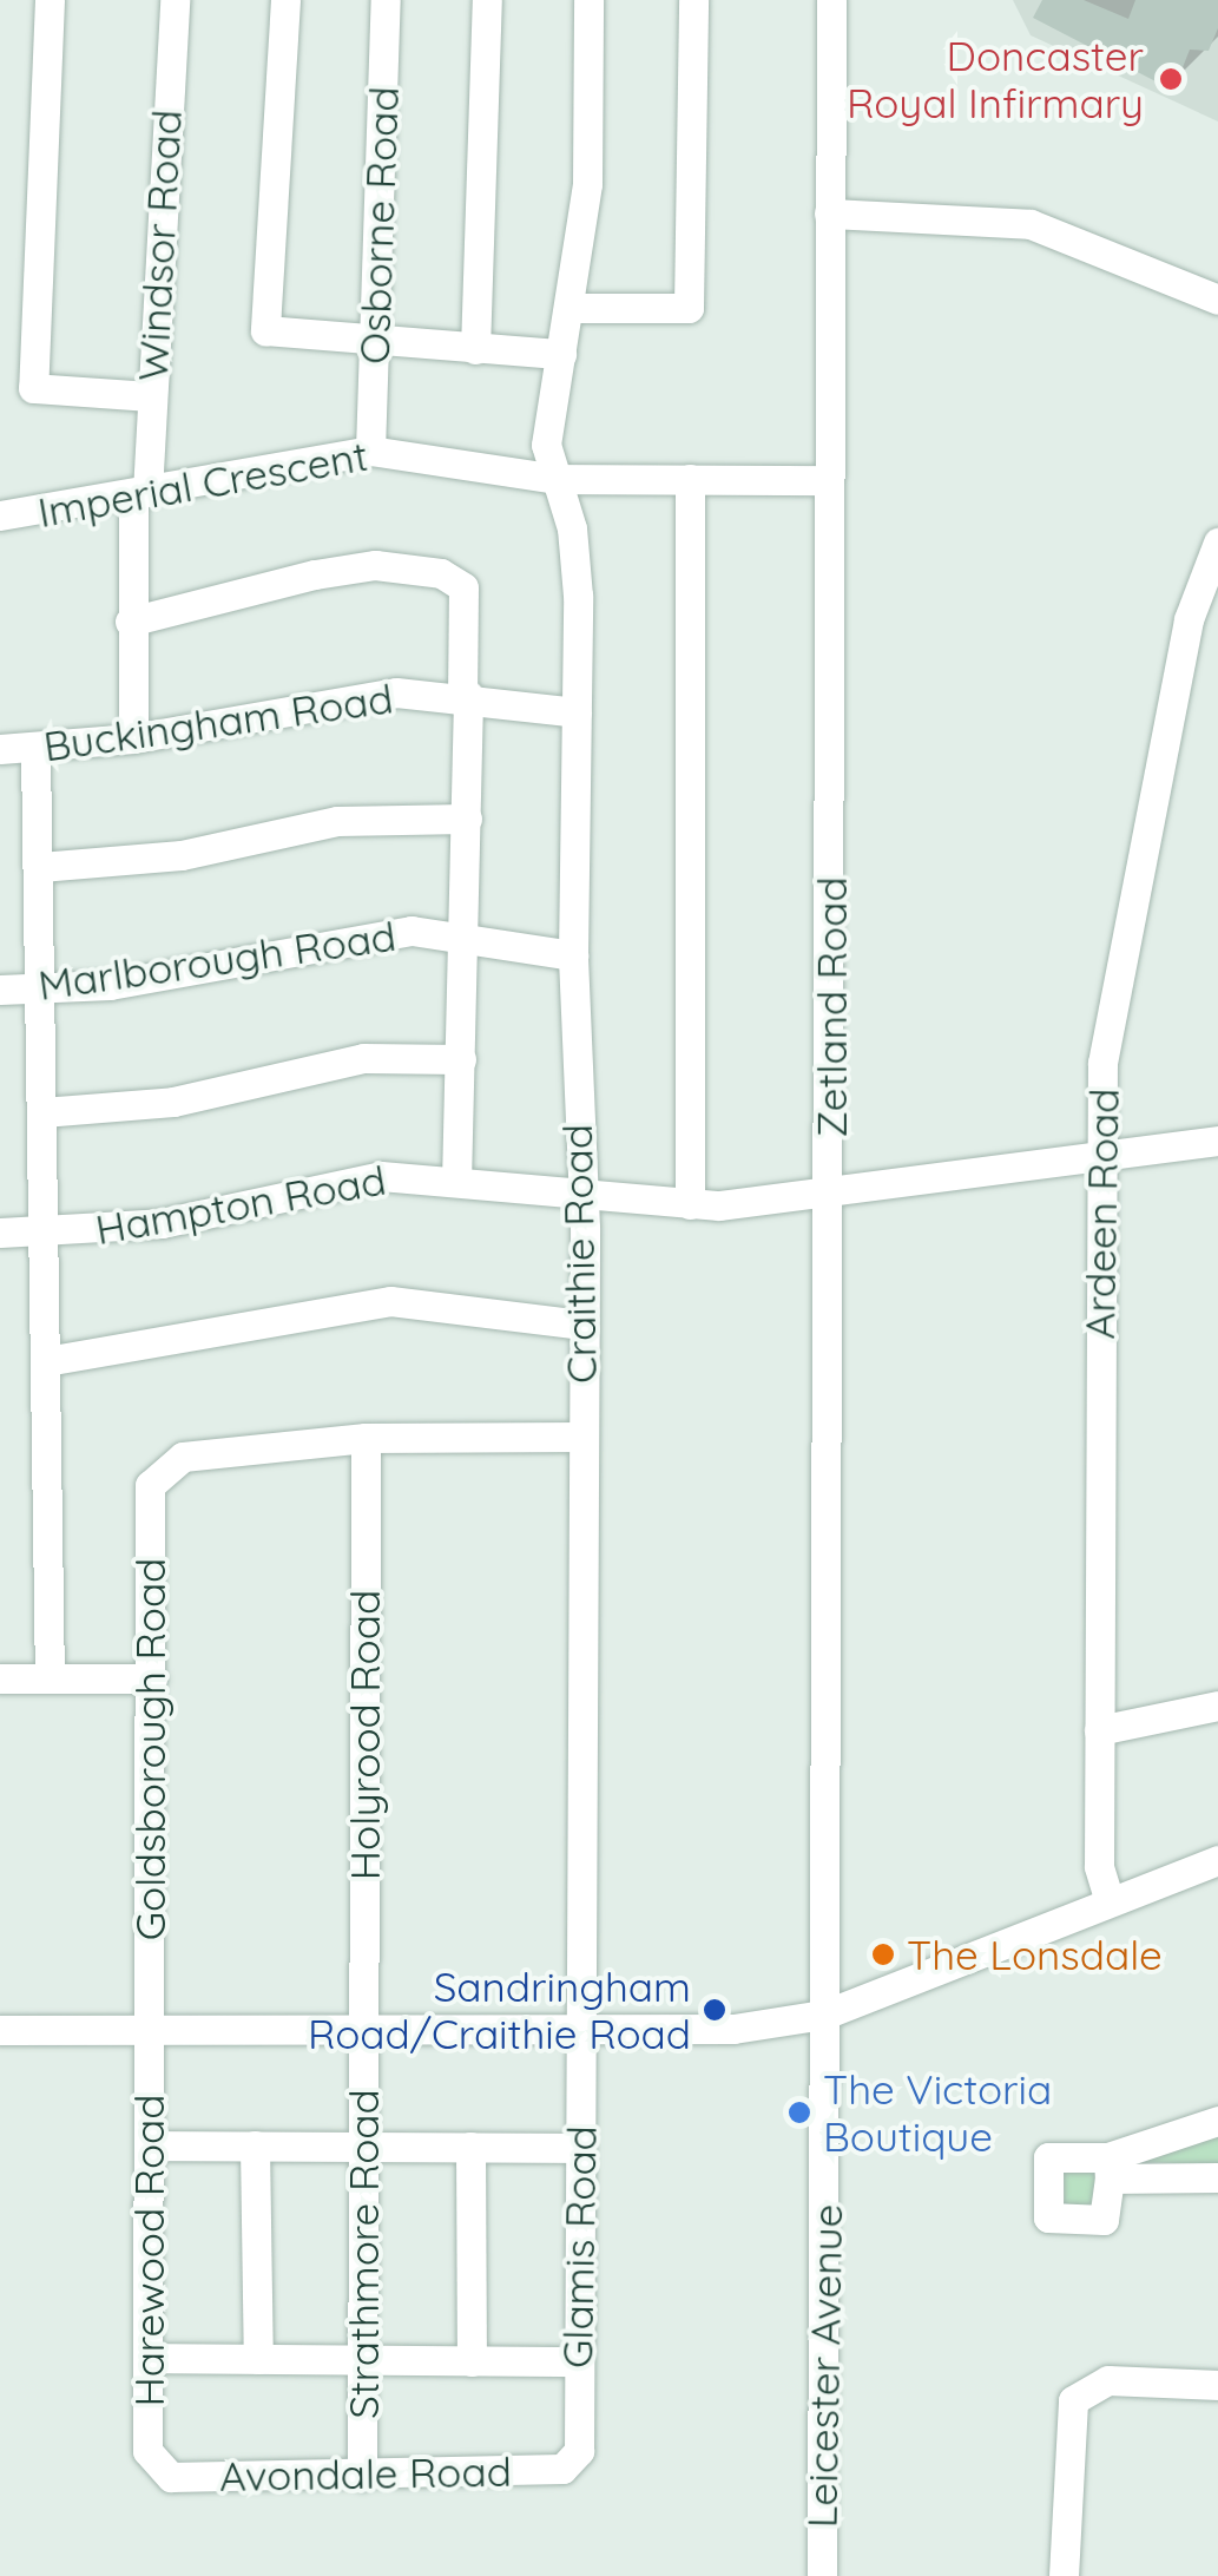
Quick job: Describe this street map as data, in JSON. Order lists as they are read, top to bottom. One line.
{"streets":{"street":["Osborne Road","Windsor Road","Imperial Crescent","Buckingham Road","Marlborough Road","Zetland Road","Hampton Road","Ardeen Road","Craithie Road","Holyrood Road","Goldsborough Road","Glamis Road","Harewood Road","Strathmore Road","Leicester Avenue","Avondale Road"]},"crossings":[["Osborne Road","Imperial Crescent"],["Windsor Road","Imperial Crescent"],["Windsor Road","Buckingham Road"],["Imperial Crescent","Zetland Road"],["Imperial Crescent","Craithie Road"],["Buckingham Road","Craithie Road"],["Marlborough Road","Craithie Road"],["Zetland Road","Hampton Road"],["Zetland Road","Leicester Avenue"],["Hampton Road","Ardeen Road"],["Hampton Road","Craithie Road"],["Craithie Road","Glamis Road"],["Holyrood Road","Goldsborough Road"],["Holyrood Road","Strathmore Road"],["Goldsborough Road","Harewood Road"],["Glamis Road","Avondale Road"],["Harewood Road","Avondale Road"],["Strathmore Road","Avondale Road"]],"places":["Doncaster Royal Infirmary","The Lonsdale","Sandringham Road/Craithie Road","The Victoria Boutique"]}
